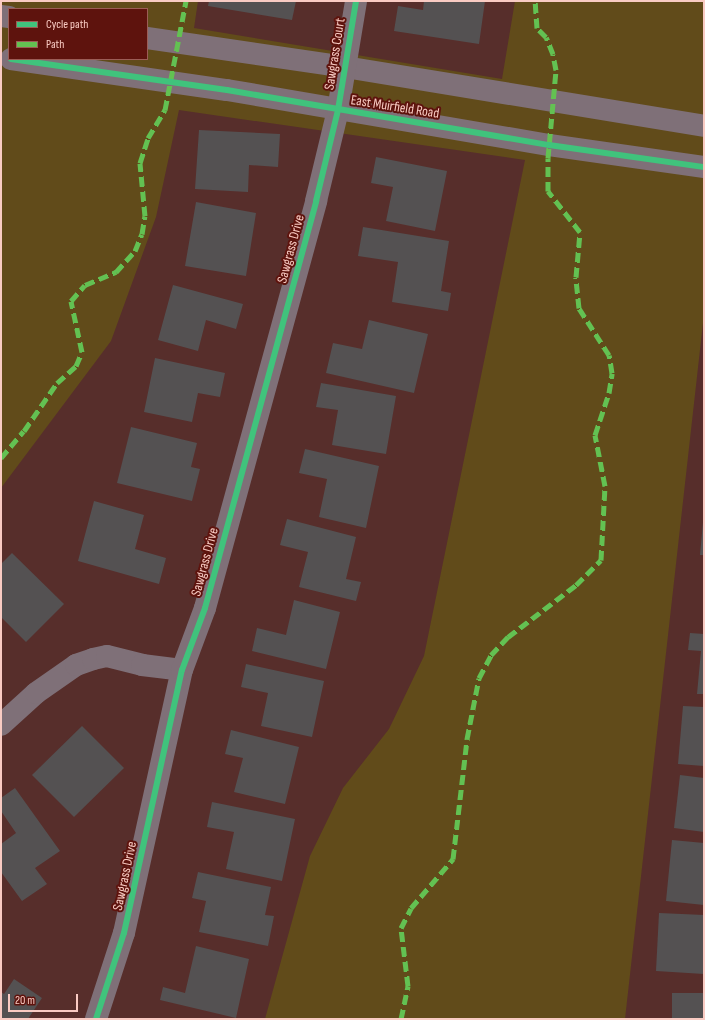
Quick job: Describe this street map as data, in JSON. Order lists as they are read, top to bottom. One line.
{"streets":{"street":["Sawgrass Court","East Muirfield Road","Sawgrass Drive"]},"crossings":[["Sawgrass Court","East Muirfield Road"],["Sawgrass Court","Sawgrass Drive"],["East Muirfield Road","Sawgrass Drive"]],"legend":["Cycle path","Path"],"scale_bar":"20 m"}
